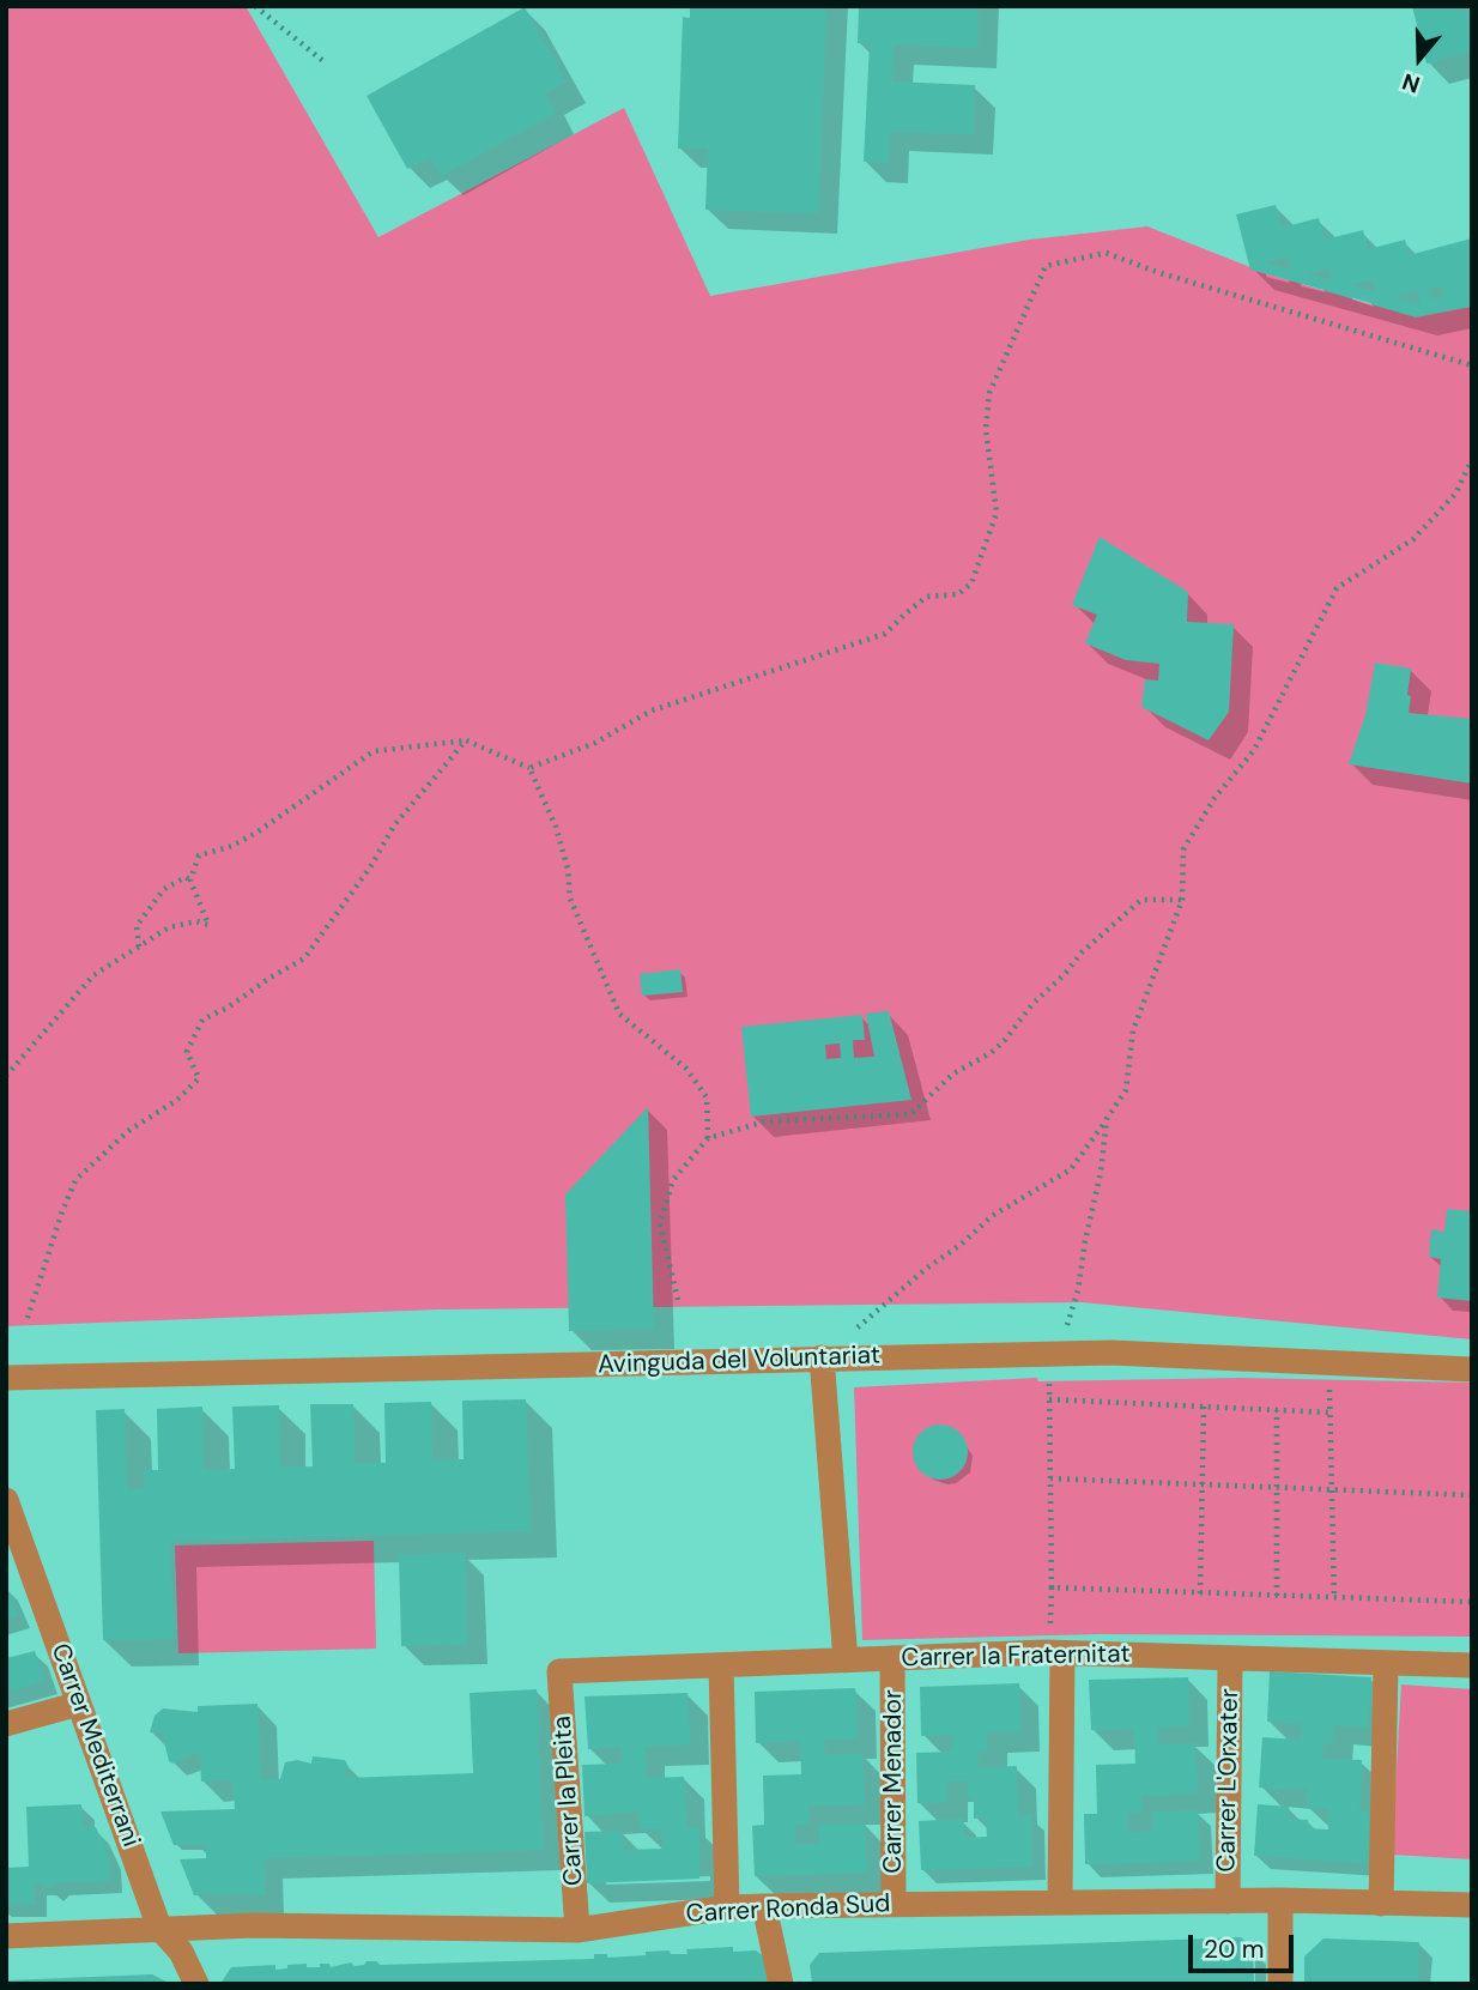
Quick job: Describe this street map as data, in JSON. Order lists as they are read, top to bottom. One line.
{"streets":{"street":["Avinguda del Voluntariat","Carrer la Fraternitat","Carrer Mediterrani","Carrer L'Orxater","Carrer Menador","Carrer la Pleita","Carrer Ronda Sud"]},"crossings":[["Carrer la Fraternitat","Carrer L'Orxater"],["Carrer la Fraternitat","Carrer Menador"],["Carrer la Fraternitat","Carrer la Pleita"],["Carrer Mediterrani","Carrer Ronda Sud"],["Carrer L'Orxater","Carrer Ronda Sud"],["Carrer Menador","Carrer Ronda Sud"],["Carrer la Pleita","Carrer Ronda Sud"]],"scale_bar":"20 m","north":"bottom"}
